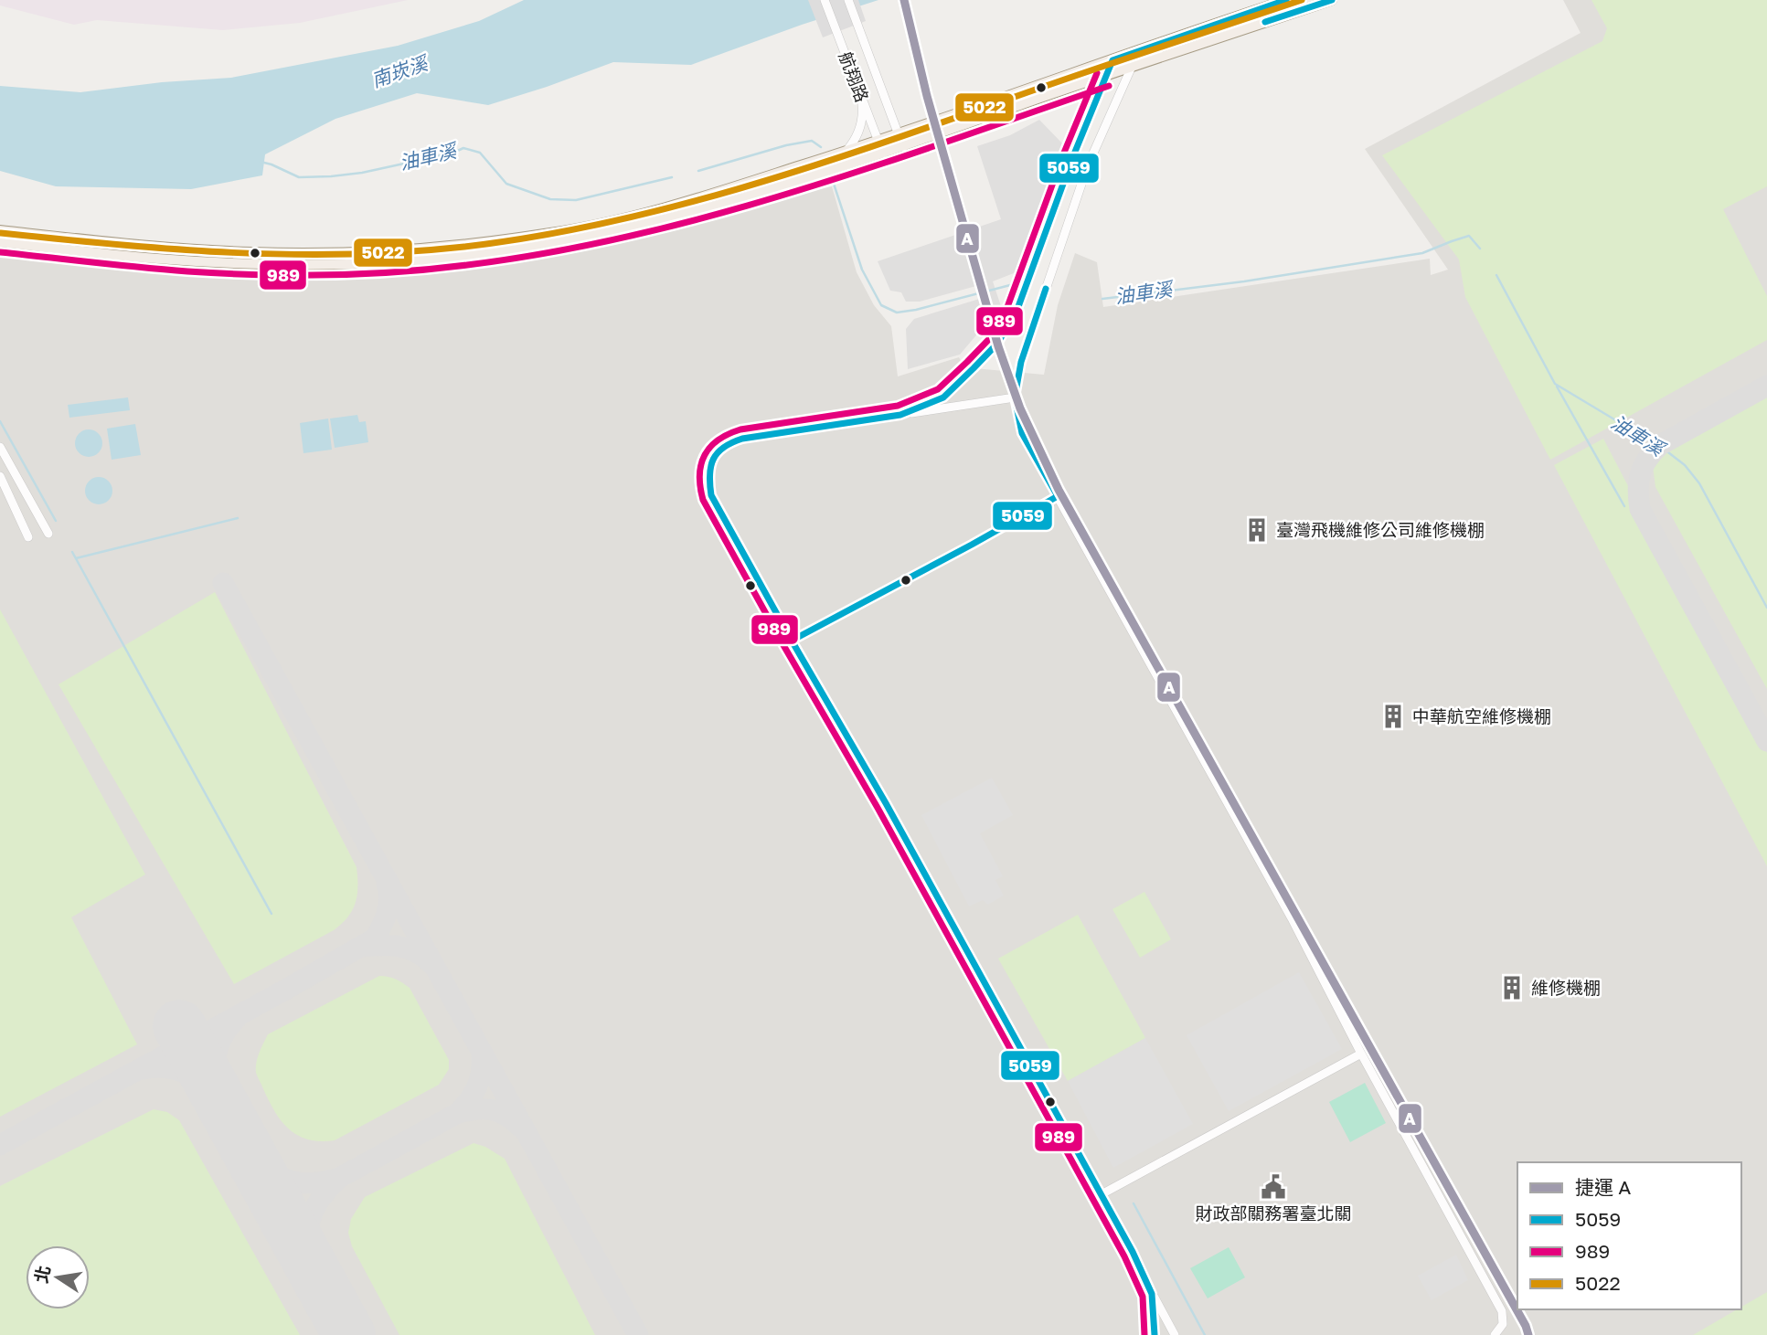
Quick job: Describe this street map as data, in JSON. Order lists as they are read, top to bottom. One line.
{"streets":{"street":["航翔路"]},"water":["南崁溪","油車溪"],"places":{"building":["臺灣飛機維修公司維修機棚","中華航空維修機棚","維修機棚"],"public building":["財政部關務署臺北關"]},"lines":["metro line A","transit line 5059","transit line 5022","transit line 989"],"legend":["捷運 A","5059","989","5022"],"north":"left"}
